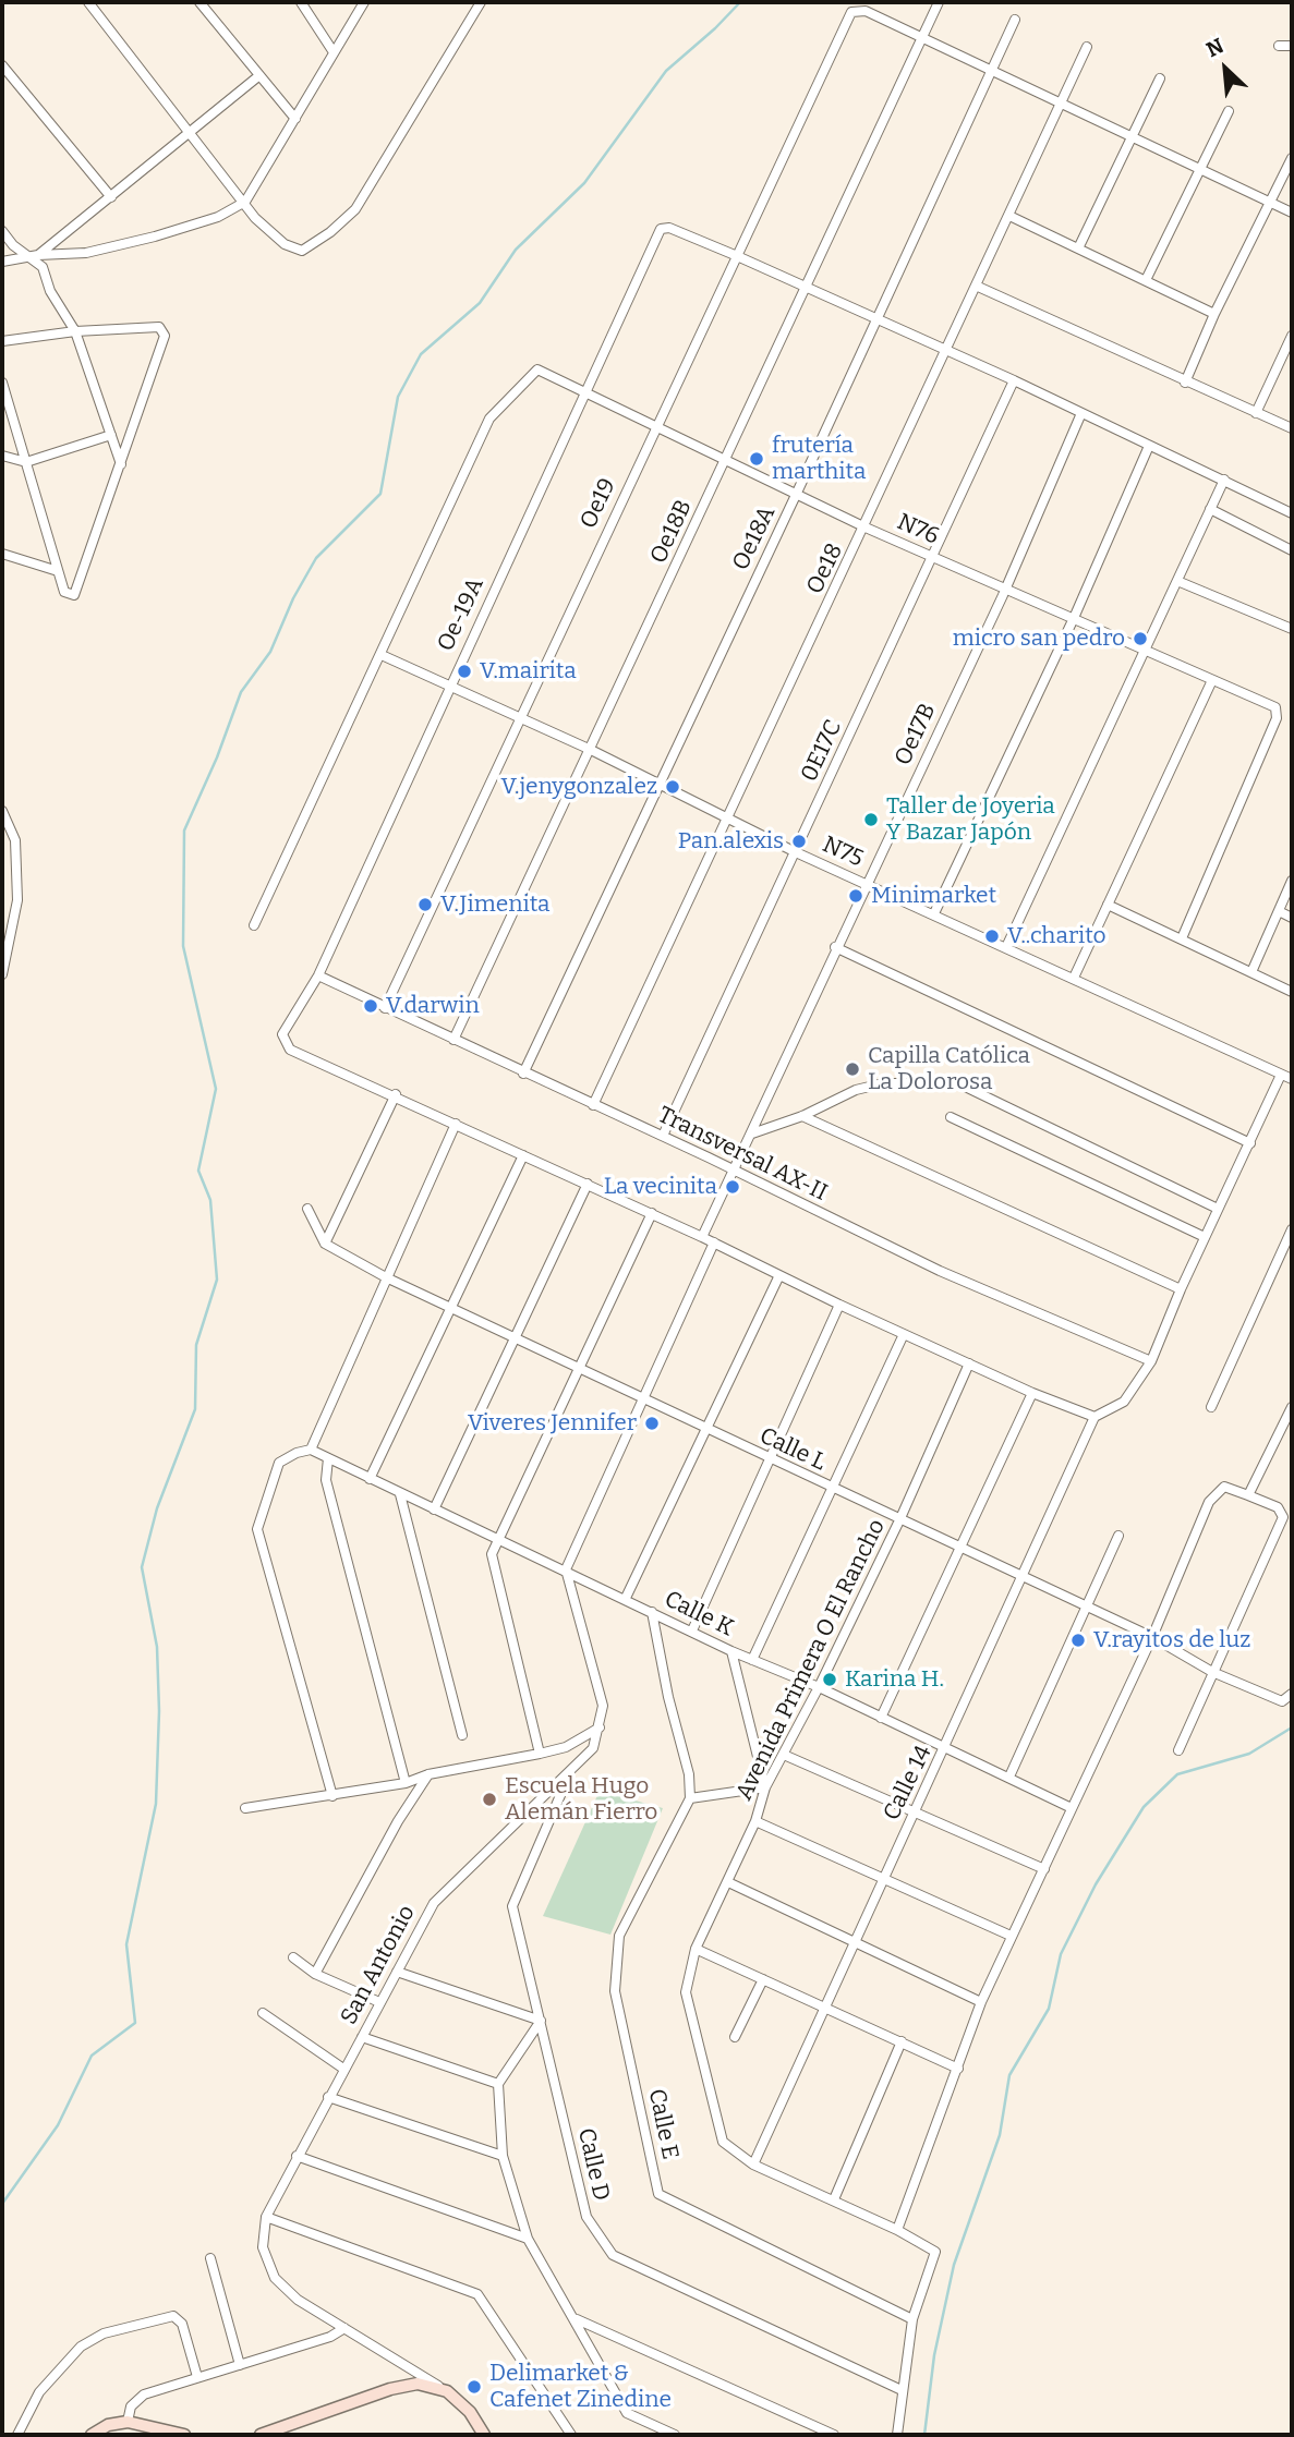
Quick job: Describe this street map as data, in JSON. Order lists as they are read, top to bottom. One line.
{"streets":{"street":["Oe19","N76","Oe18B","Oe18A","Oe18","Oe-19A","Oe17B","0E17C","N75","Transversal AX-II","Calle L","Calle K","Avenida Primera O El Rancho","Calle 14","San Antonio","Calle E","Calle D"]},"crossings":[["Oe19","N76"],["Oe19","Oe18B"],["Oe19","Oe-19A"],["Oe19","N75"],["Oe19","Transversal AX-II"],["N76","Oe18B"],["N76","Oe18A"],["N76","Oe18"],["N76","Oe-19A"],["N76","Oe17B"],["N76","0E17C"],["N76","N75"],["Oe18B","N75"],["Oe18B","Transversal AX-II"],["Oe18A","N75"],["Oe18A","Transversal AX-II"],["Oe18","N75"],["Oe18","Transversal AX-II"],["Oe-19A","N75"],["Oe-19A","Transversal AX-II"],["Oe17B","N75"],["Oe17B","Transversal AX-II"],["0E17C","N75"],["0E17C","Transversal AX-II"],["Calle L","Avenida Primera O El Rancho"],["Calle L","Calle 14"],["Calle K","Avenida Primera O El Rancho"],["Calle K","Calle 14"],["Avenida Primera O El Rancho","Calle 14"],["Avenida Primera O El Rancho","Calle E"],["San Antonio","Calle D"]],"places":["frutería marthita","micro san pedro","V.mairita","V.jenygonzalez","Taller de Joyeria Y Bazar Japón","Pan.alexis","Minimarket","V.Jimenita","V..charito","V.darwin","Capilla Católica La Dolorosa","La vecinita","Viveres Jennifer","V.rayitos de luz","Karina H.","Escuela Hugo Alemán Fierro","Delimarket & Cafenet Zinedine"],"north":"top left"}
